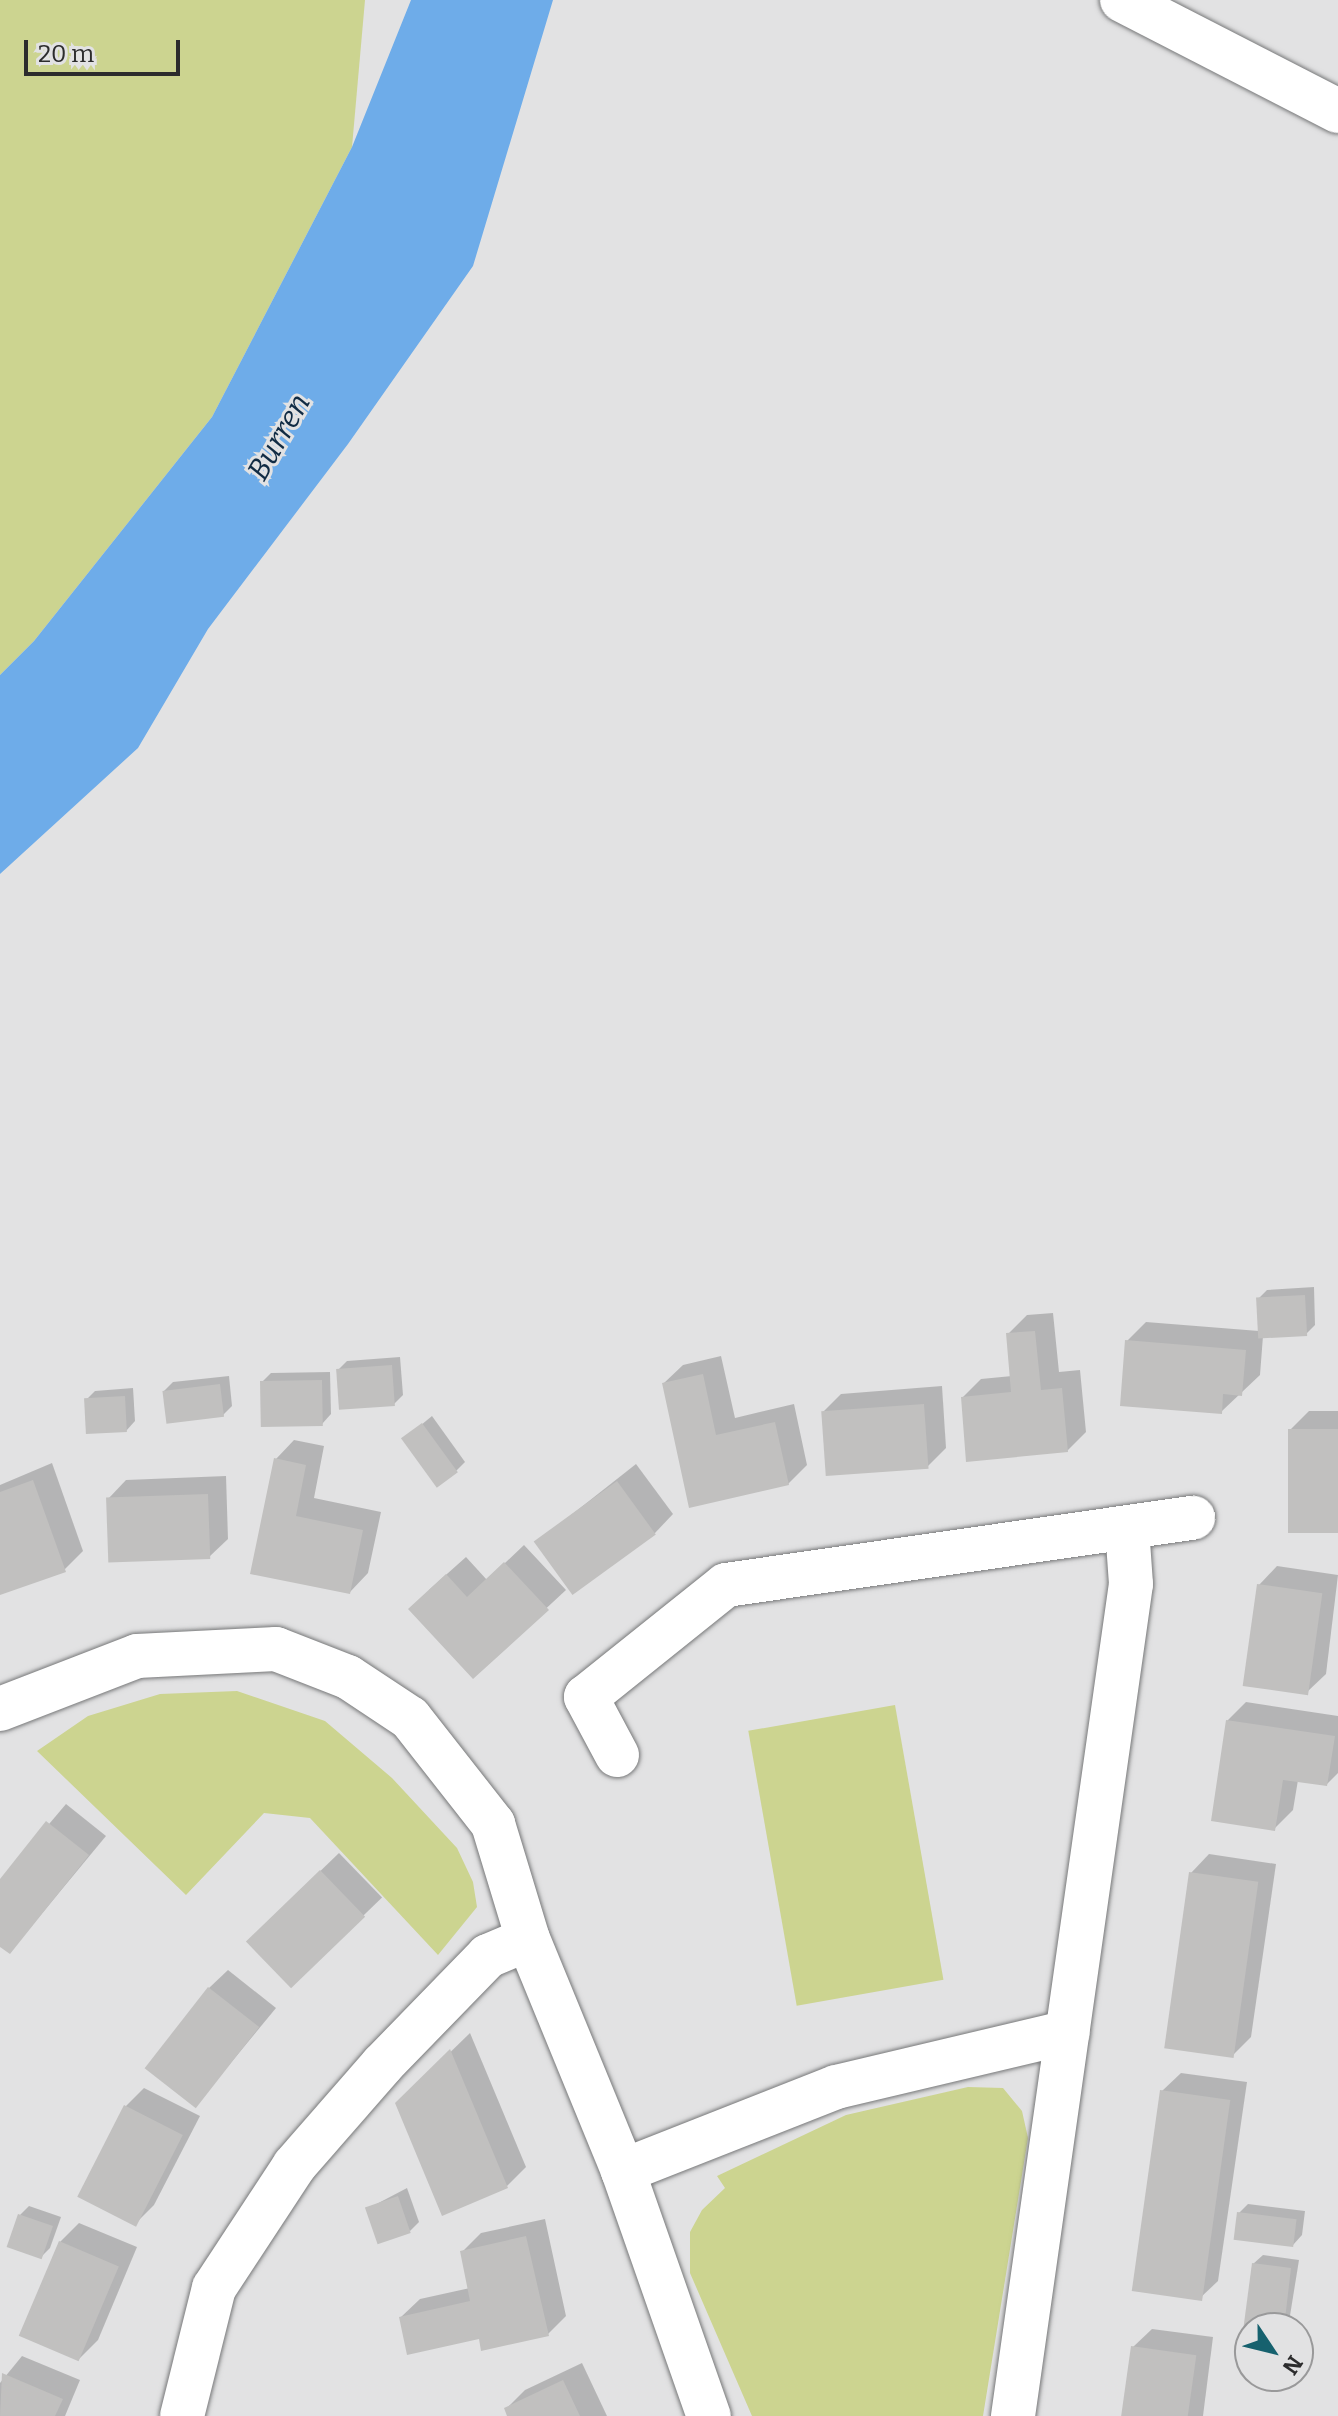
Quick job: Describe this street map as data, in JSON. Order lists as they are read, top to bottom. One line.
{"water":["Burren"],"scale_bar":"20 m","north":"bottom right"}
